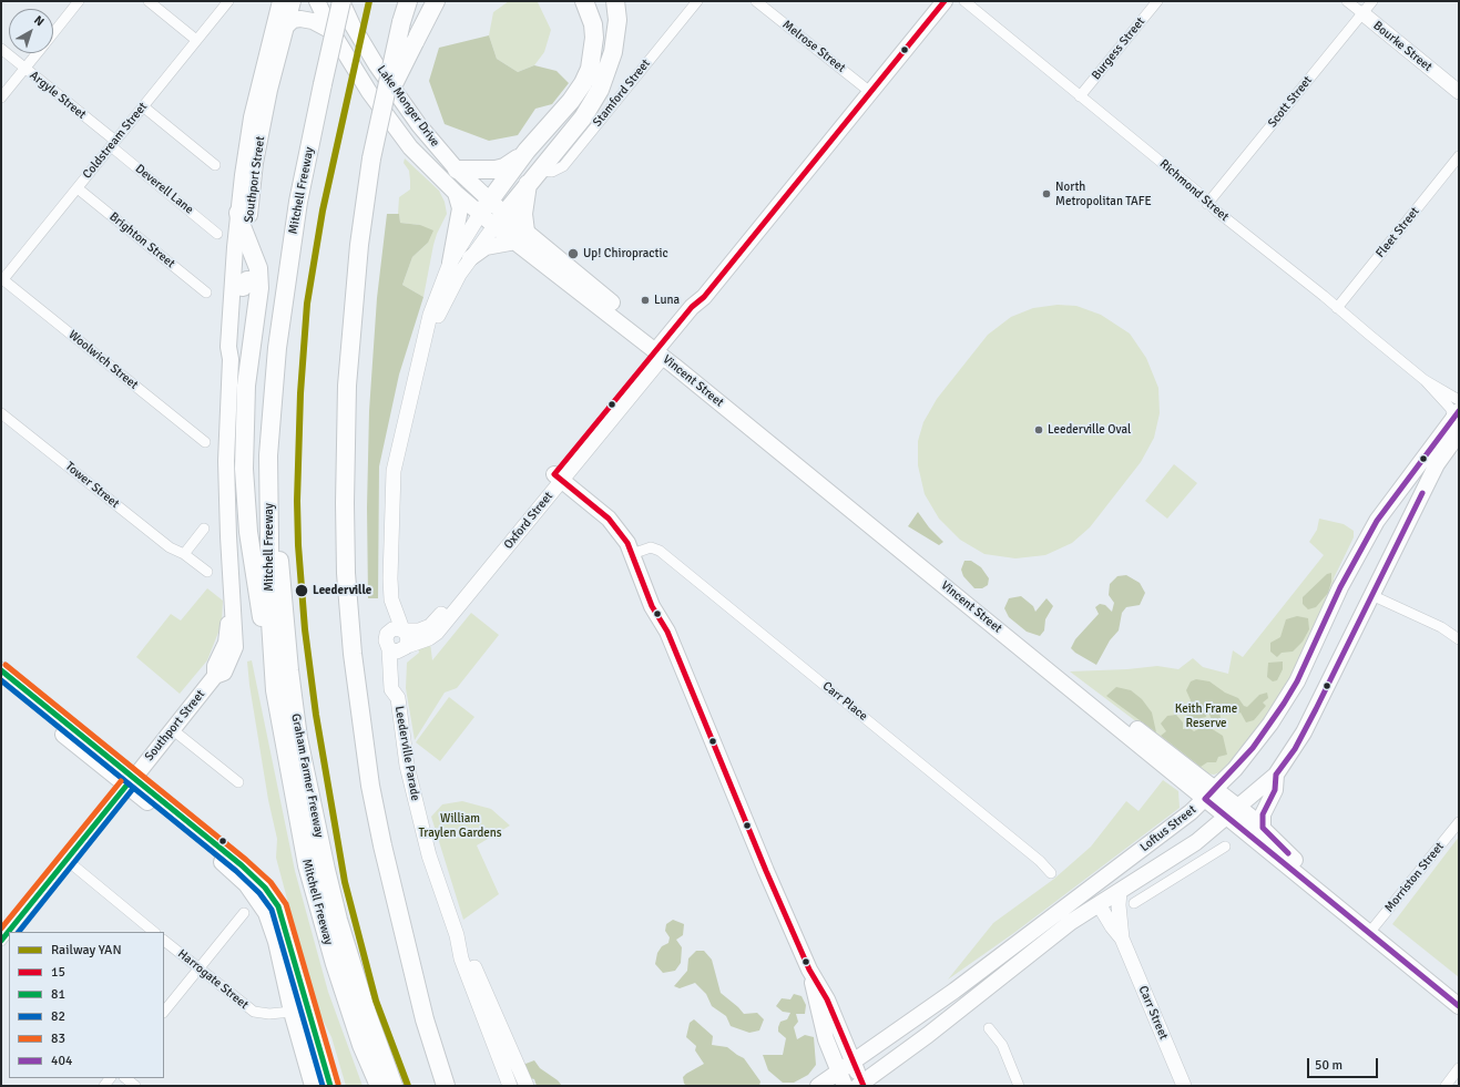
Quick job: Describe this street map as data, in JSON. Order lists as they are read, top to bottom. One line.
{"streets":{"highway":["Mitchell Freeway","Graham Farmer Freeway"],"main road":["Bourke Street","Lake Monger Drive","Southport Street","Vincent Street","Oxford Street","Leederville Parade","Loftus Street","Carr Street"],"street":["Melrose Street","Burgess Street","Stamford Street","Argyle Street","Scott Street","Coldstream Street","Deverell Lane","Richmond Street","Fleet Street","Brighton Street","Woolwich Street","Tower Street","Carr Place","Morriston Street","Harrogate Street"]},"crossings":[["Melrose Street","Oxford Street"],["Bourke Street","Scott Street"],["Burgess Street","Richmond Street"],["Argyle Street","Coldstream Street"],["Argyle Street","Deverell Lane"],["Scott Street","Richmond Street"],["Lake Monger Drive","Mitchell Freeway"],["Lake Monger Drive","Vincent Street"],["Coldstream Street","Deverell Lane"],["Coldstream Street","Brighton Street"],["Coldstream Street","Woolwich Street"],["Mitchell Freeway","Graham Farmer Freeway"],["Richmond Street","Fleet Street"],["Richmond Street","Loftus Street"],["Vincent Street","Oxford Street"],["Vincent Street","Loftus Street"],["Vincent Street","Morriston Street"],["Oxford Street","Leederville Parade"],["Loftus Street","Carr Street"]],"parks":["Keith Frame Reserve","William Traylen Gardens"],"places":["North Metropolitan TAFE","Up! Chiropractic","Luna","Leederville Oval","Leederville"],"lines":["rail line YAN","transit line 15","transit line 404","transit line 83","transit line 81","transit line 82"],"legend":["Railway YAN","15","81","82","83","404"],"scale_bar":"50 m","north":"top right"}
